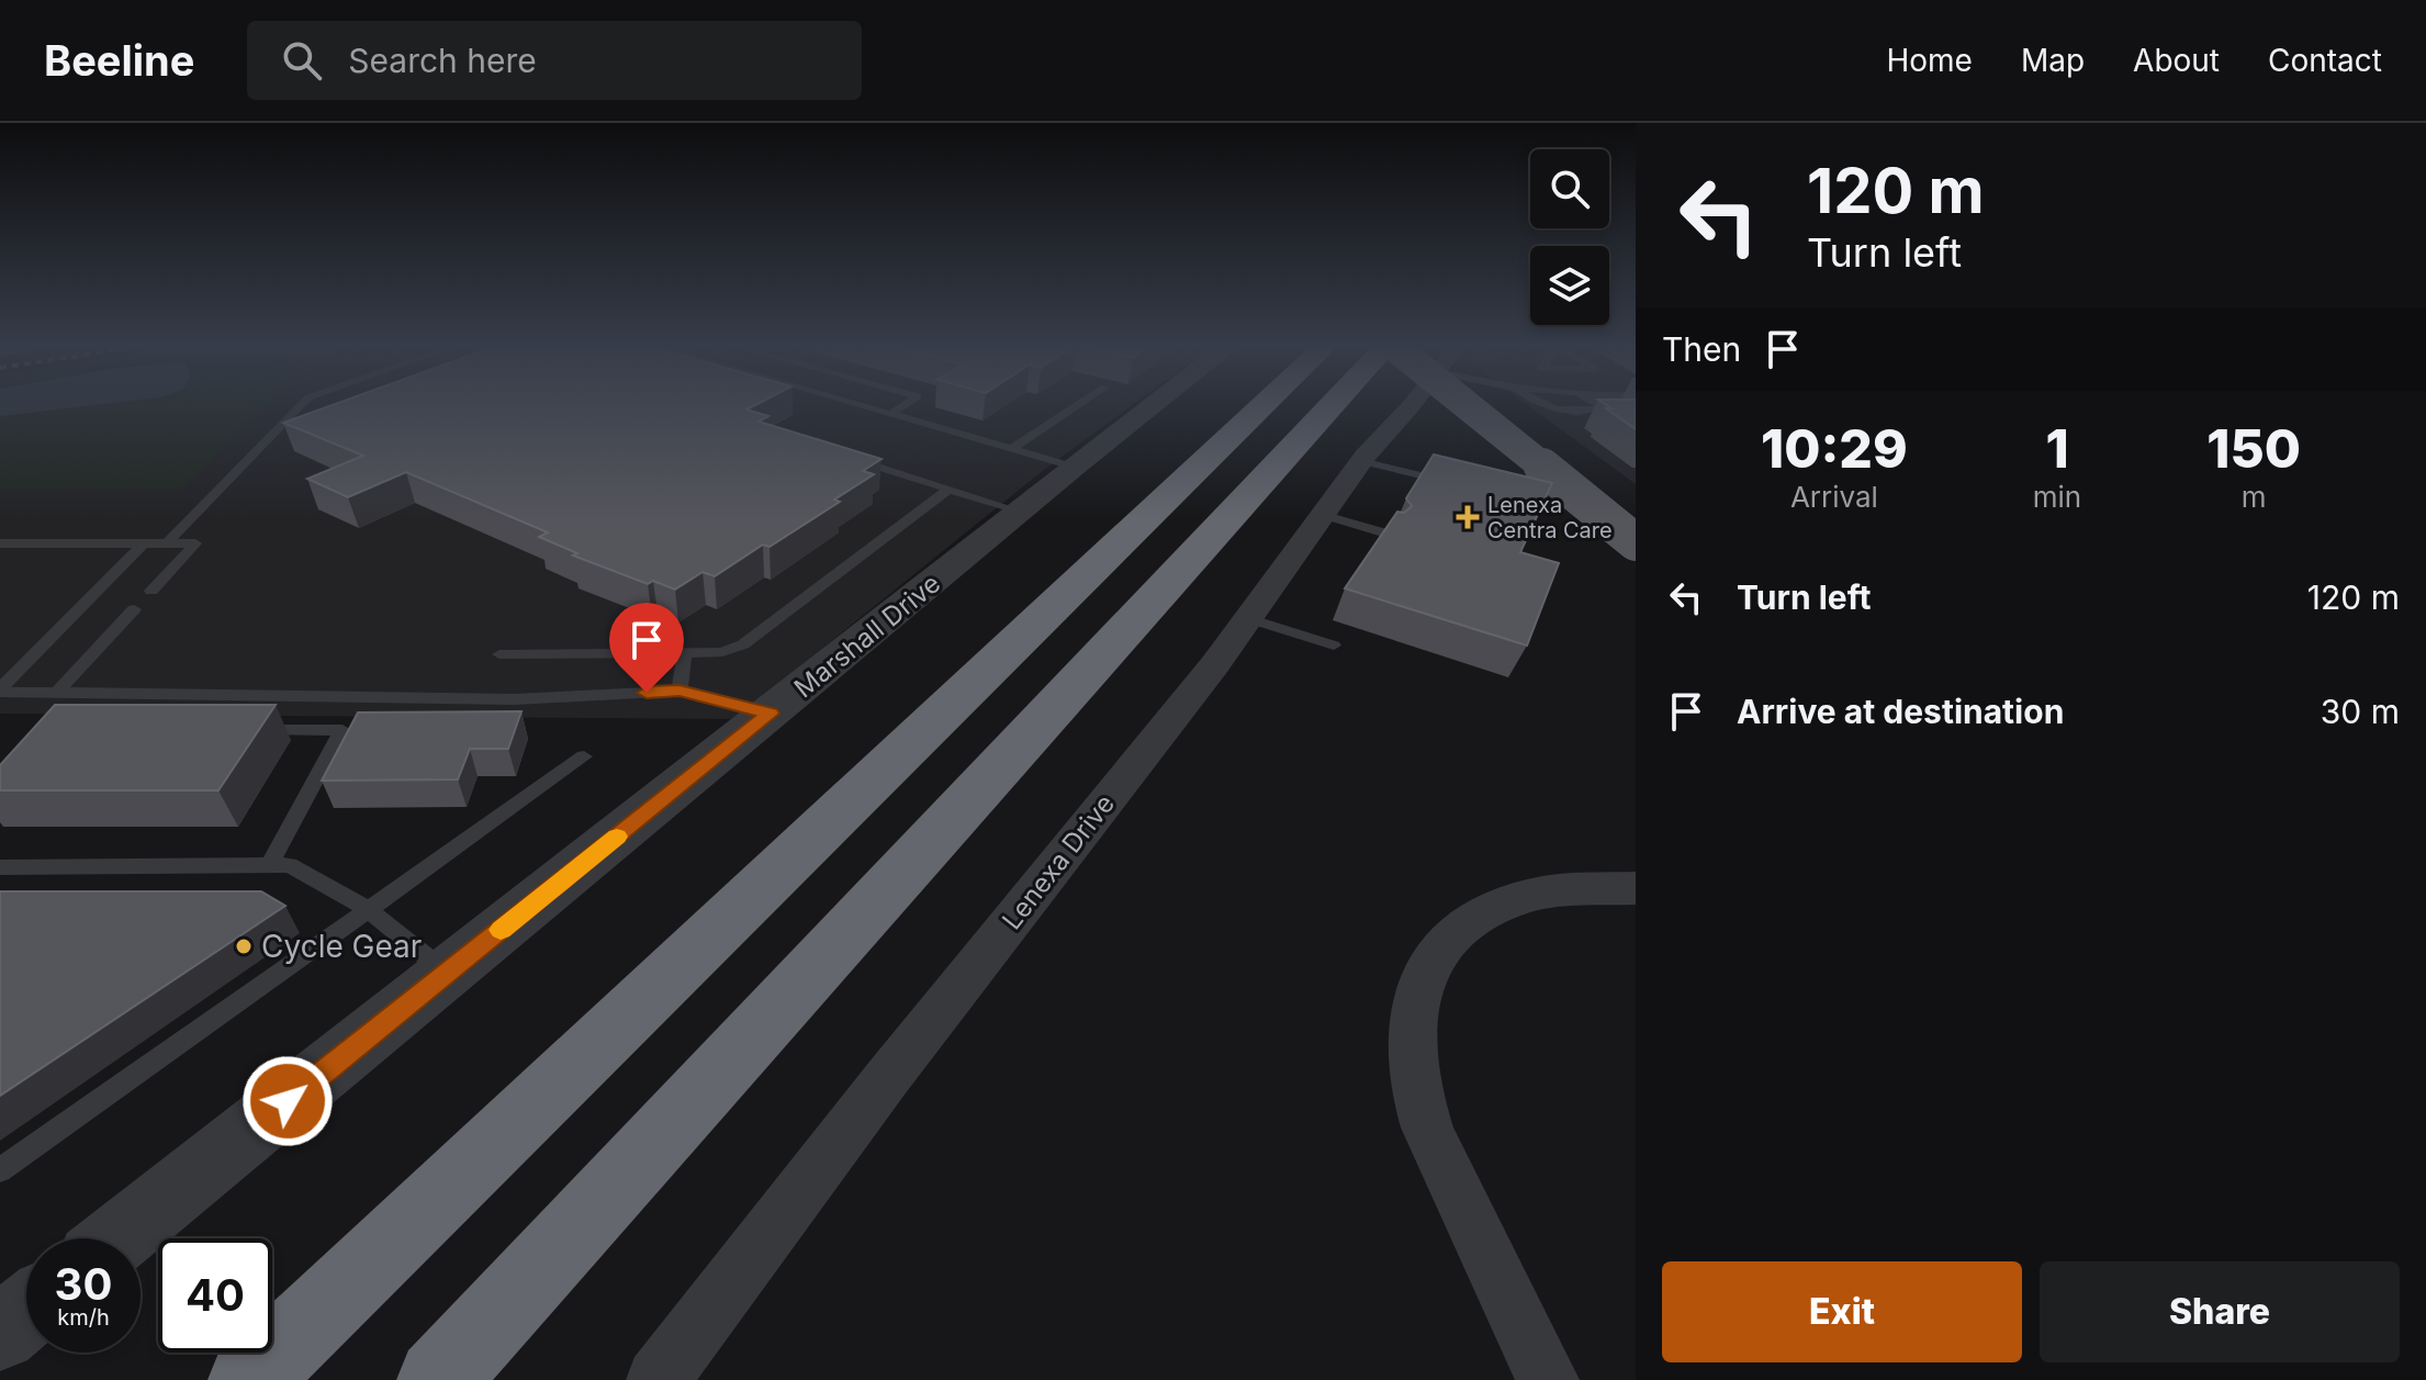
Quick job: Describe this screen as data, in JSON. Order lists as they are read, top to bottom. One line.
{"streets":{"street":["Marshall Drive","Lenexa Drive"]},"places":{"health":["Lenexa Centra Care"],"other":["Cycle Gear"]},"page":{"header":"Beeline","search":"Search here","nav":["Home","Map","About","Contact"],"turn":["120 m","Turn left"],"then":"Then","eta":["10:29","Arrival","1","min","150","m"],"list":[{"name":"Turn left","value":"120 m"},{"name":"Arrive at destination","value":"30 m"}],"speed":"30 km/h","limit":"40","buttons":["Exit","Share"]}}
